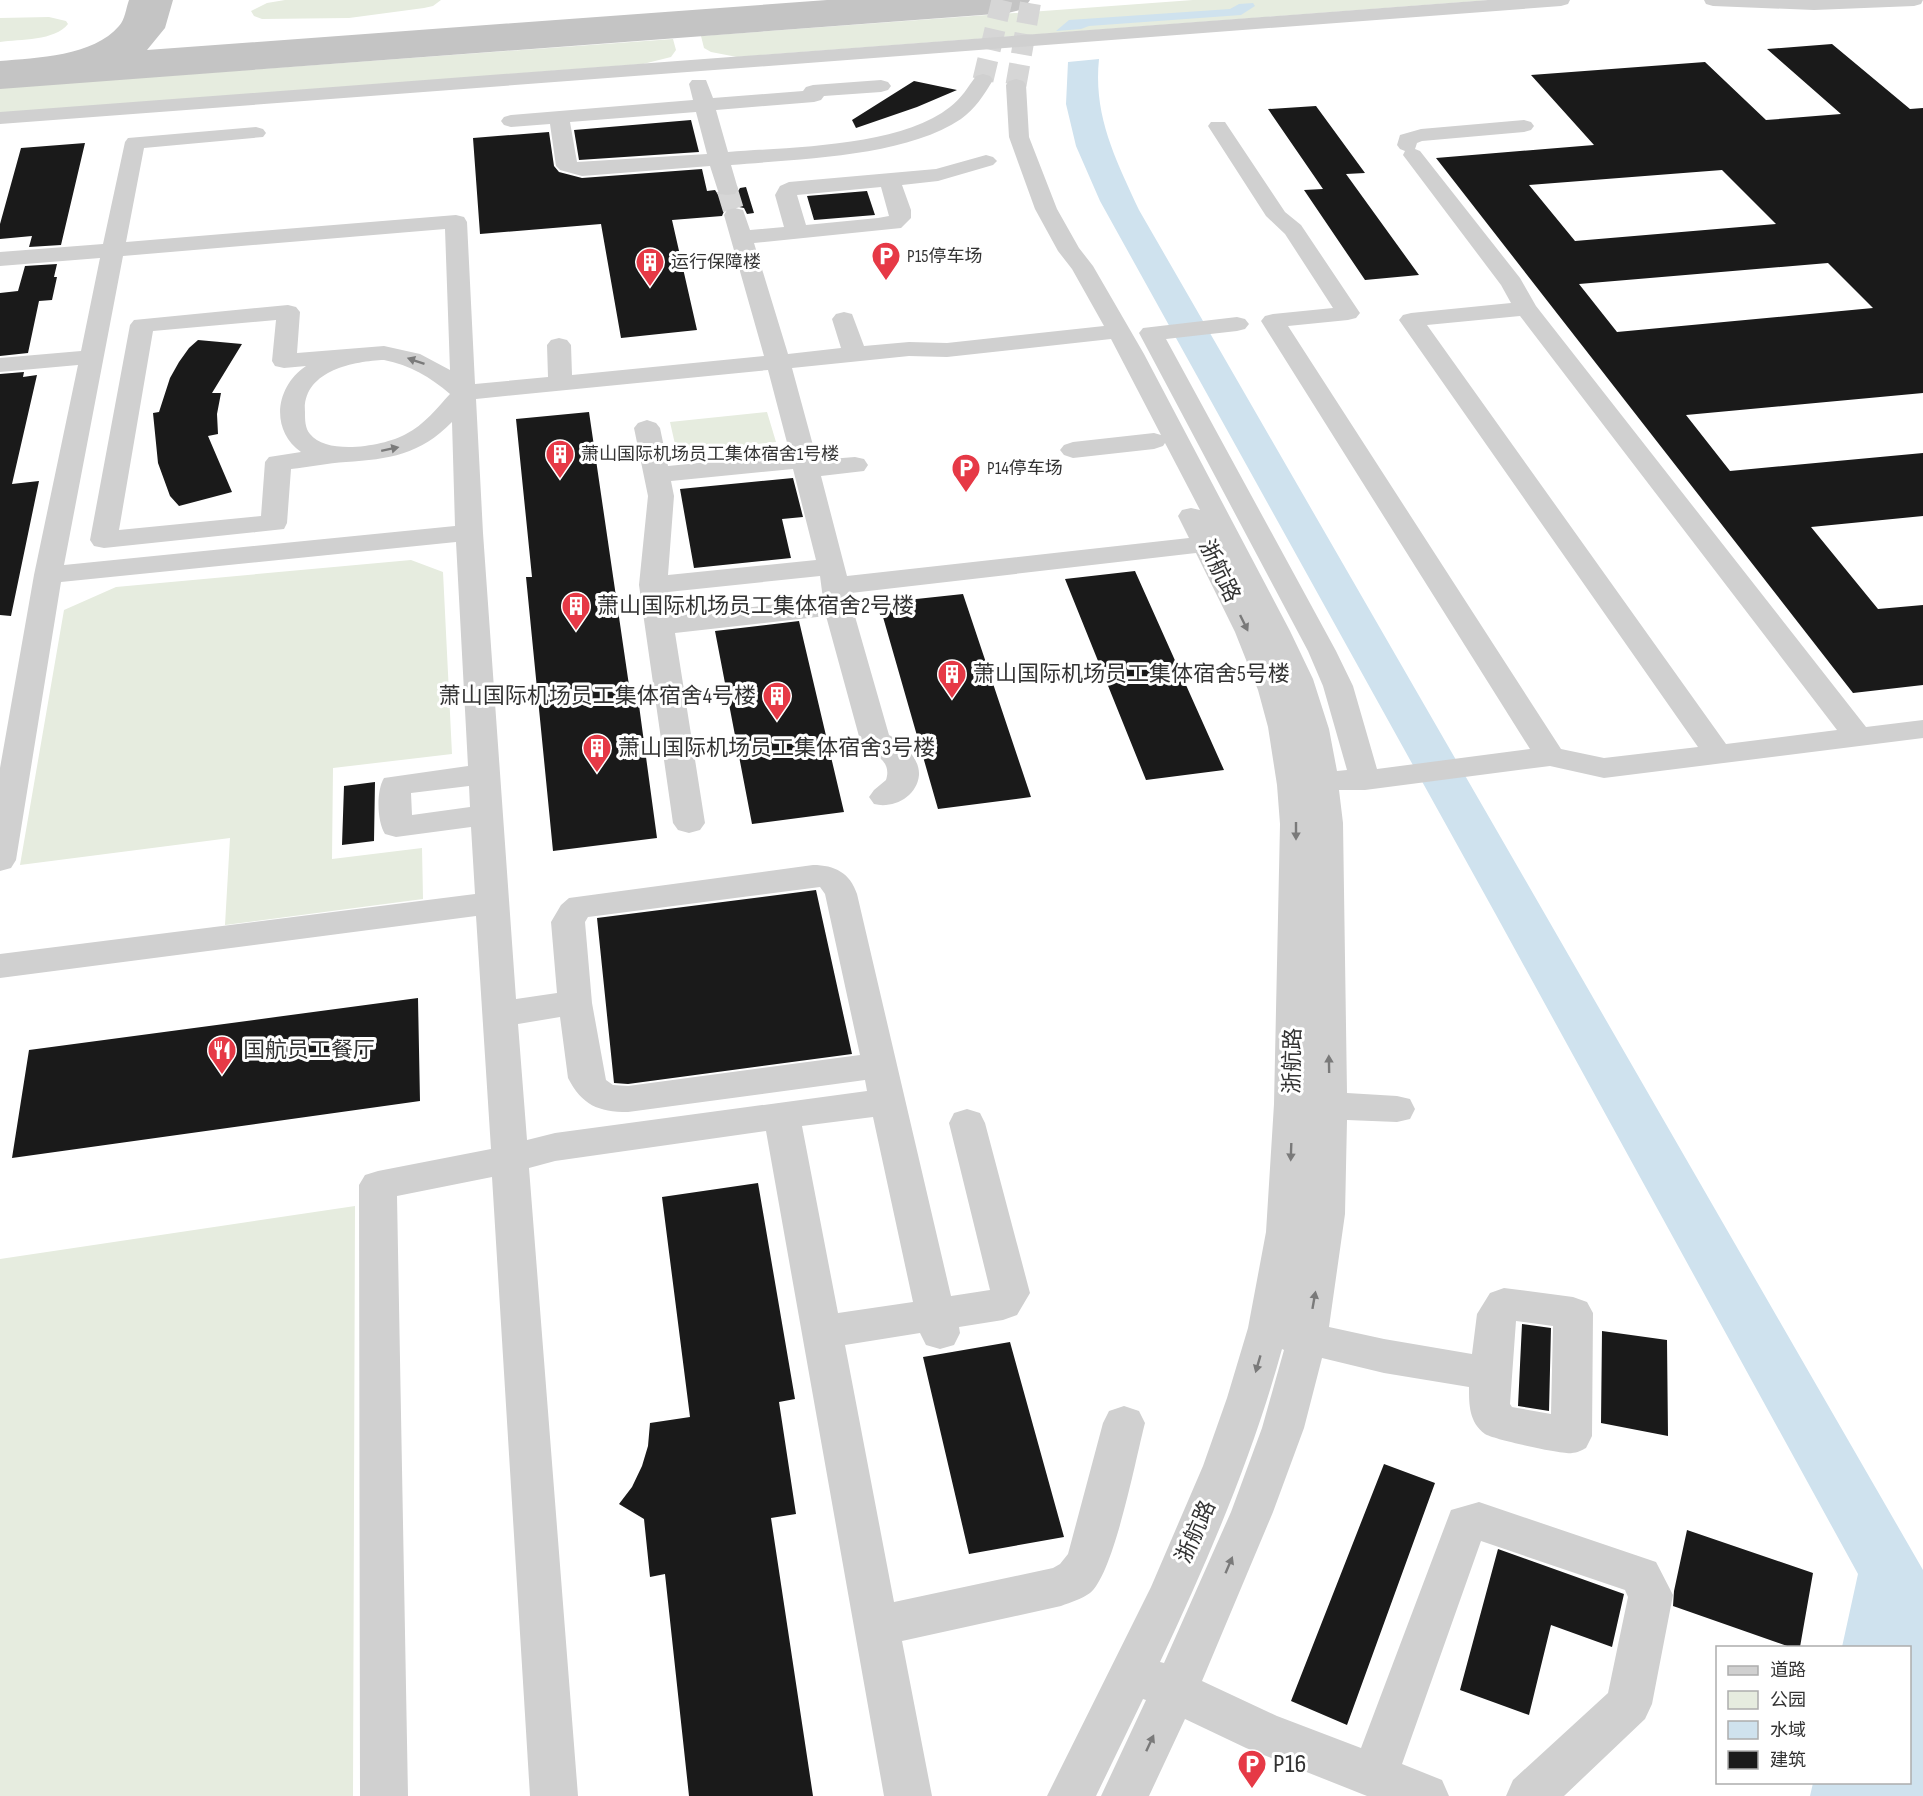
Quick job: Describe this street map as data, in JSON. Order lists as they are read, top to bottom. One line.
{"streets":{"street":["浙航路"]},"places":{"parking":["P15停车场","P14停车场","P16"],"building":["运行保障楼","萧山国际机场员工集体宿舍1号楼","萧山国际机场员工集体宿舍2号楼","萧山国际机场员工集体宿舍5号楼","萧山国际机场员工集体宿舍4号楼","萧山国际机场员工集体宿舍3号楼"],"restaurant":["国航员工餐厅"]},"legend":["道路","公园","水域","建筑"]}
